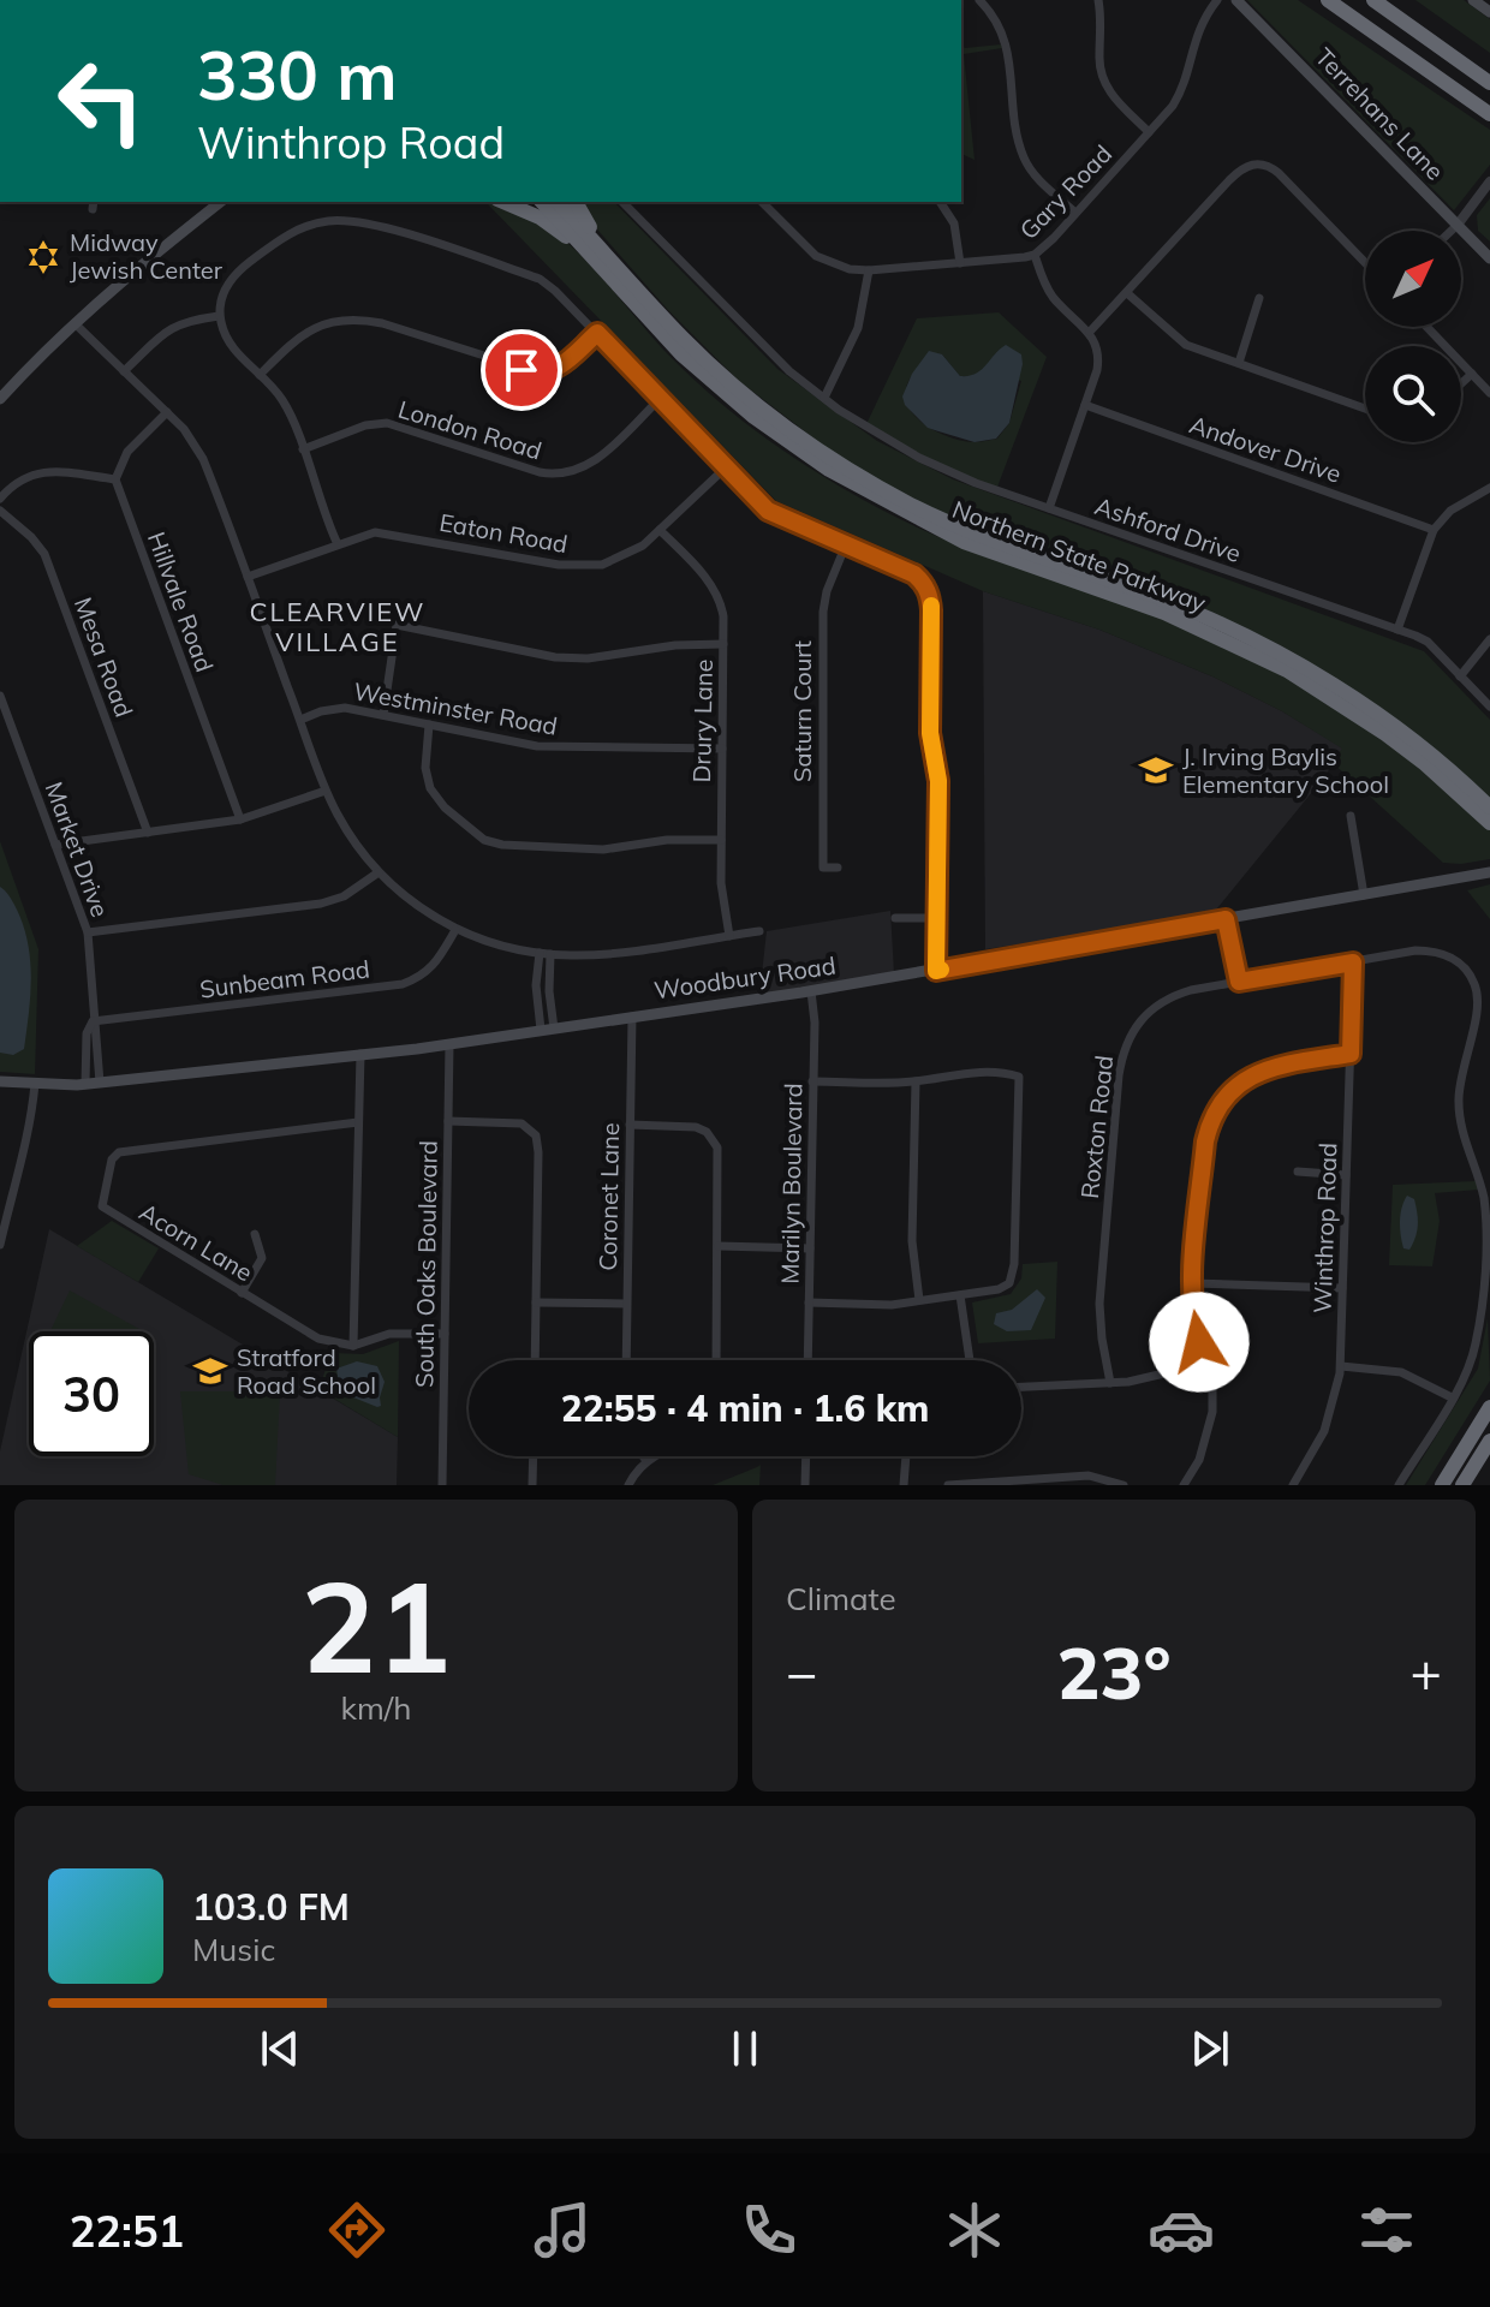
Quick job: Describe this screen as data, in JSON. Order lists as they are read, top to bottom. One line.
{"streets":{"highway":["Northern State Parkway"],"main road":["Terrehans Lane","Woodbury Road"],"street":["Gary Road","London Road","Andover Drive","Ashford Drive","Eaton Road","Hillvale Road","Mesa Road","Westminster Road","Saturn Court","Drury Lane","Market Drive","Sunbeam Road","Roxton Road","Marilyn Boulevard","Coronet Lane","Winthrop Road","Acorn Lane","South Oaks Boulevard"]},"crossings":[["Eaton Road","Drury Lane"],["Westminster Road","Drury Lane"],["Market Drive","Woodbury Road"],["Market Drive","Sunbeam Road"],["Woodbury Road","Marilyn Boulevard"],["Woodbury Road","Coronet Lane"],["Woodbury Road","South Oaks Boulevard"],["Roxton Road","Winthrop Road"]],"districts":["CLEARVIEW VILLAGE"],"places":{"synagogue":["Midway Jewish Center"],"school or university":["J. Irving Baylis Elementary School","Stratford Road School"]},"north":"top right","page":{"turn":["330 m","Winthrop Road"],"limit":"30","trip":"22:55 · 4 min · 1.6 km","tile":[["21","km/h"],"Climate"],"heat":["−","23°","+"],"song":["103.0 FM","Music"],"tabs":"22:51"}}
